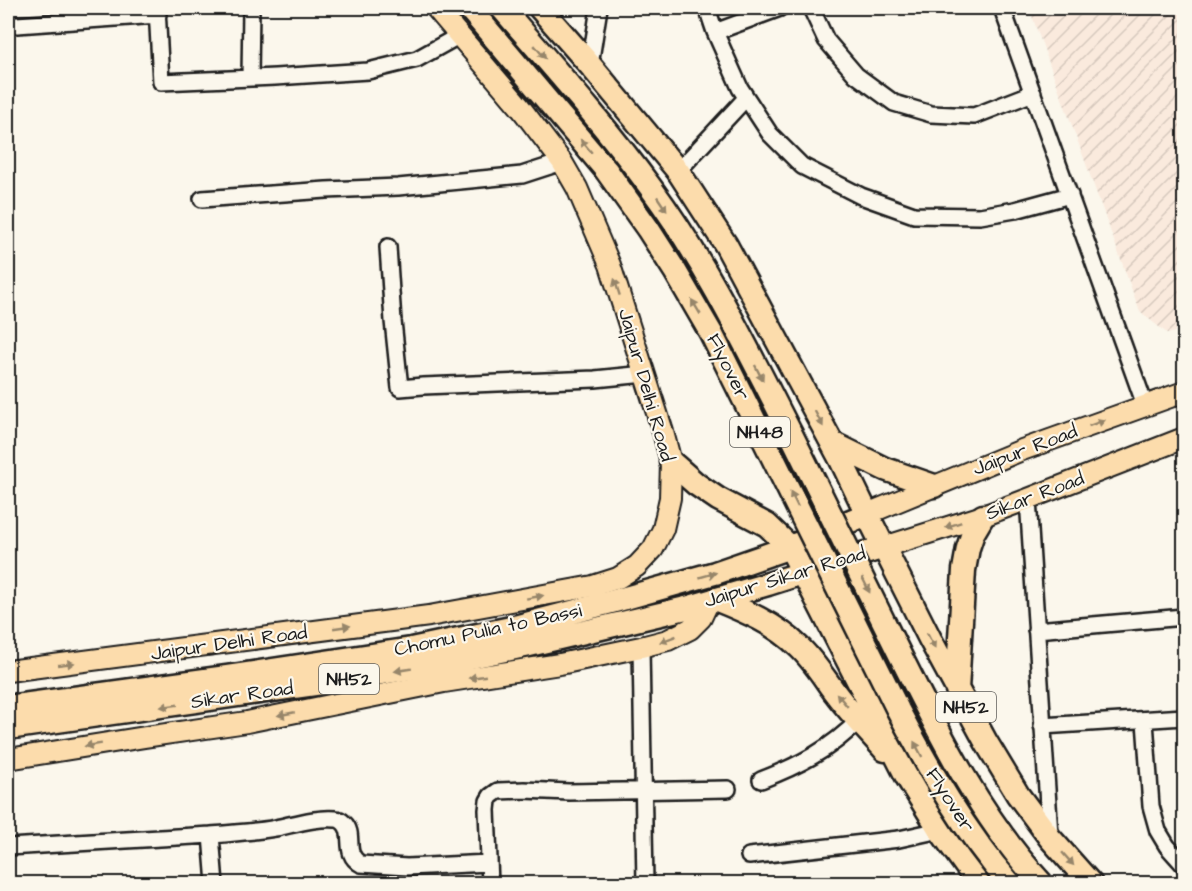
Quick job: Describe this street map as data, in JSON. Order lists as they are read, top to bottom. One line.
{"streets":{"highway":["Flyover","NH48","Sikar Road","Jaipur Sikar Road","Chomu Pulia to Bassi","NH52"],"main road":["Jaipur Delhi Road","Jaipur Road"]},"crossings":[["Jaipur Road","NH52"],["Sikar Road","Jaipur Sikar Road"],["Sikar Road","NH52"],["Jaipur Sikar Road","NH52"],["Chomu Pulia to Bassi","NH52"]],"one_way":["Jaipur Road","Chomu Pulia to Bassi"]}
